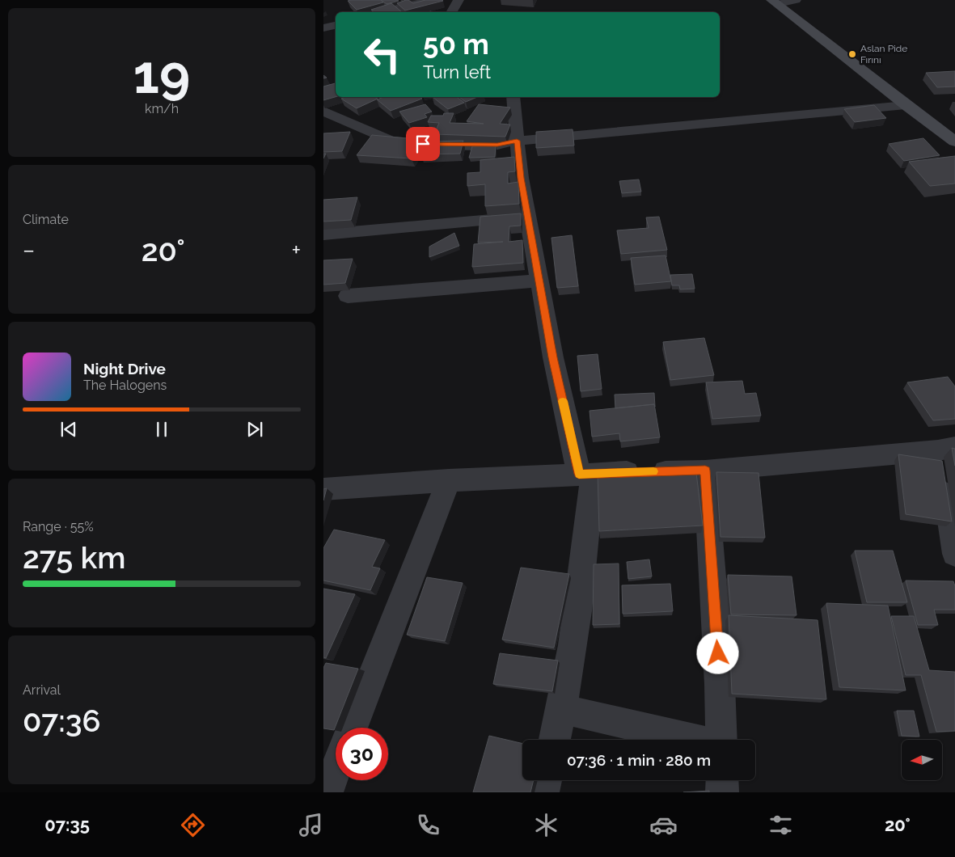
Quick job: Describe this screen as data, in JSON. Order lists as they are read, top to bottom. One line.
{"places":["Aslan Pide Fırını"],"north":"left","page":{"tile":[["19","km/h"],"Climate",["Range · 55%","275 km"],["Arrival","07:36"]],"turn":["50 m","Turn left"],"heat":["−","20°","+"],"song":["Night Drive","The Halogens"],"limit":"30","trip":"07:36 · 1 min · 280 m","tabs":["07:35","20°"]}}
